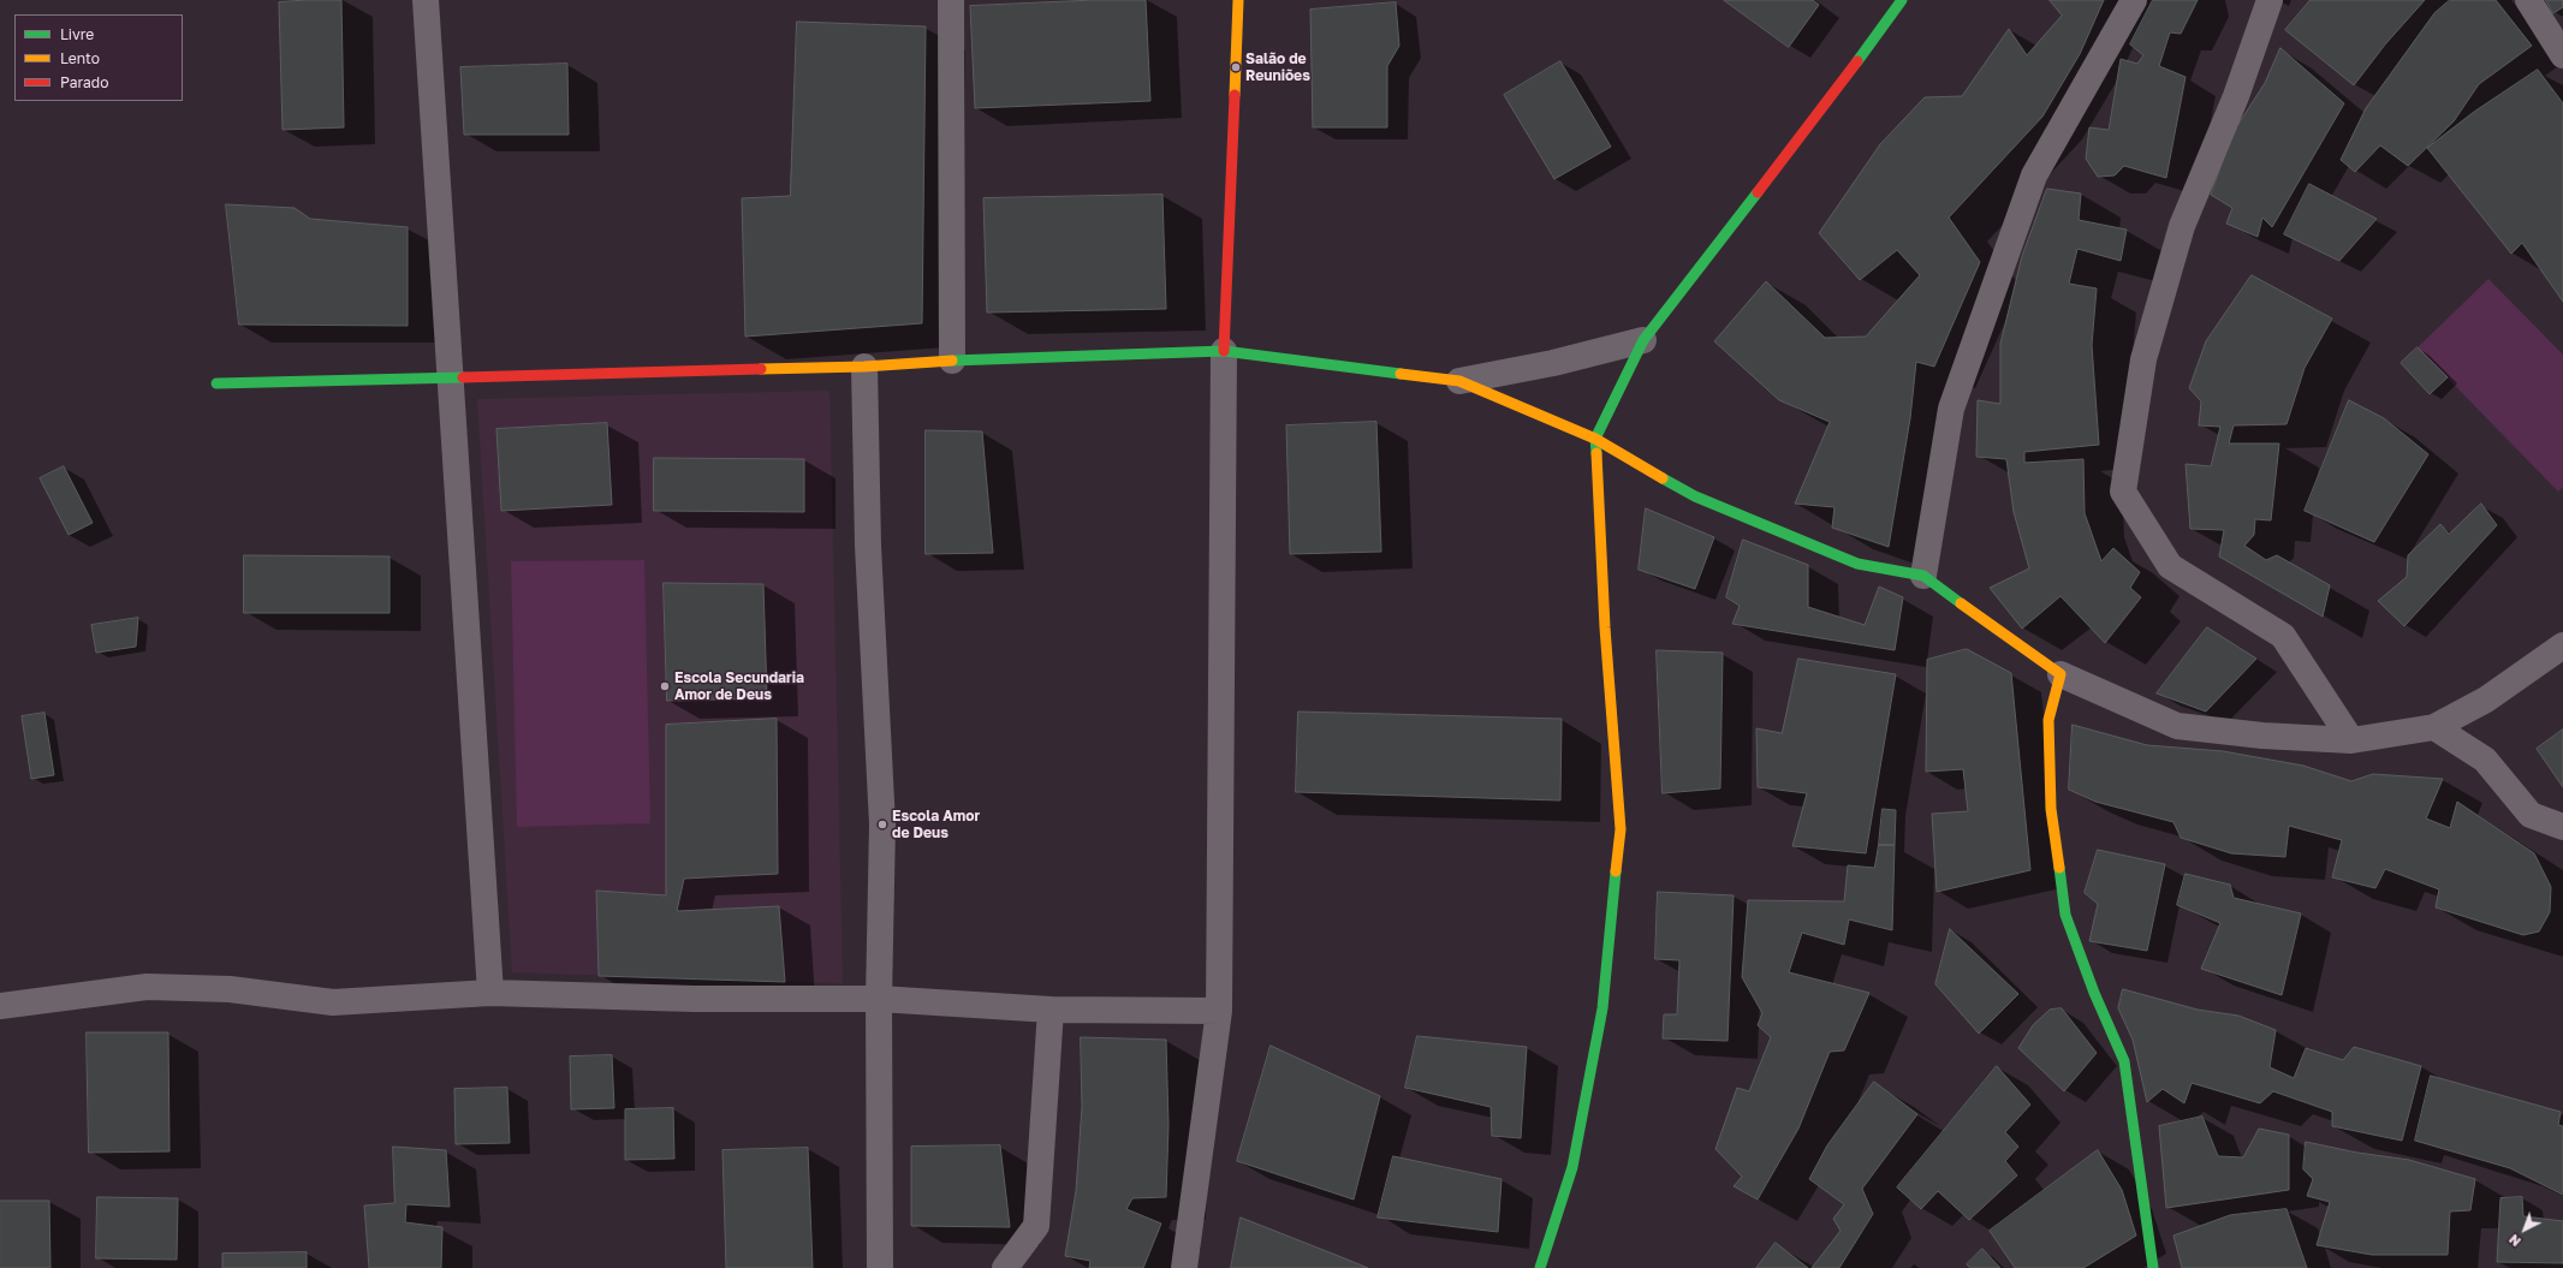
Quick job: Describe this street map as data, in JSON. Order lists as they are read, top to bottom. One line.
{"places":["Salão de Reuniões","Escola Secundaria Amor de Deus","Escola Amor de Deus"],"legend":["Livre","Lento","Parado"],"north":"bottom left"}
